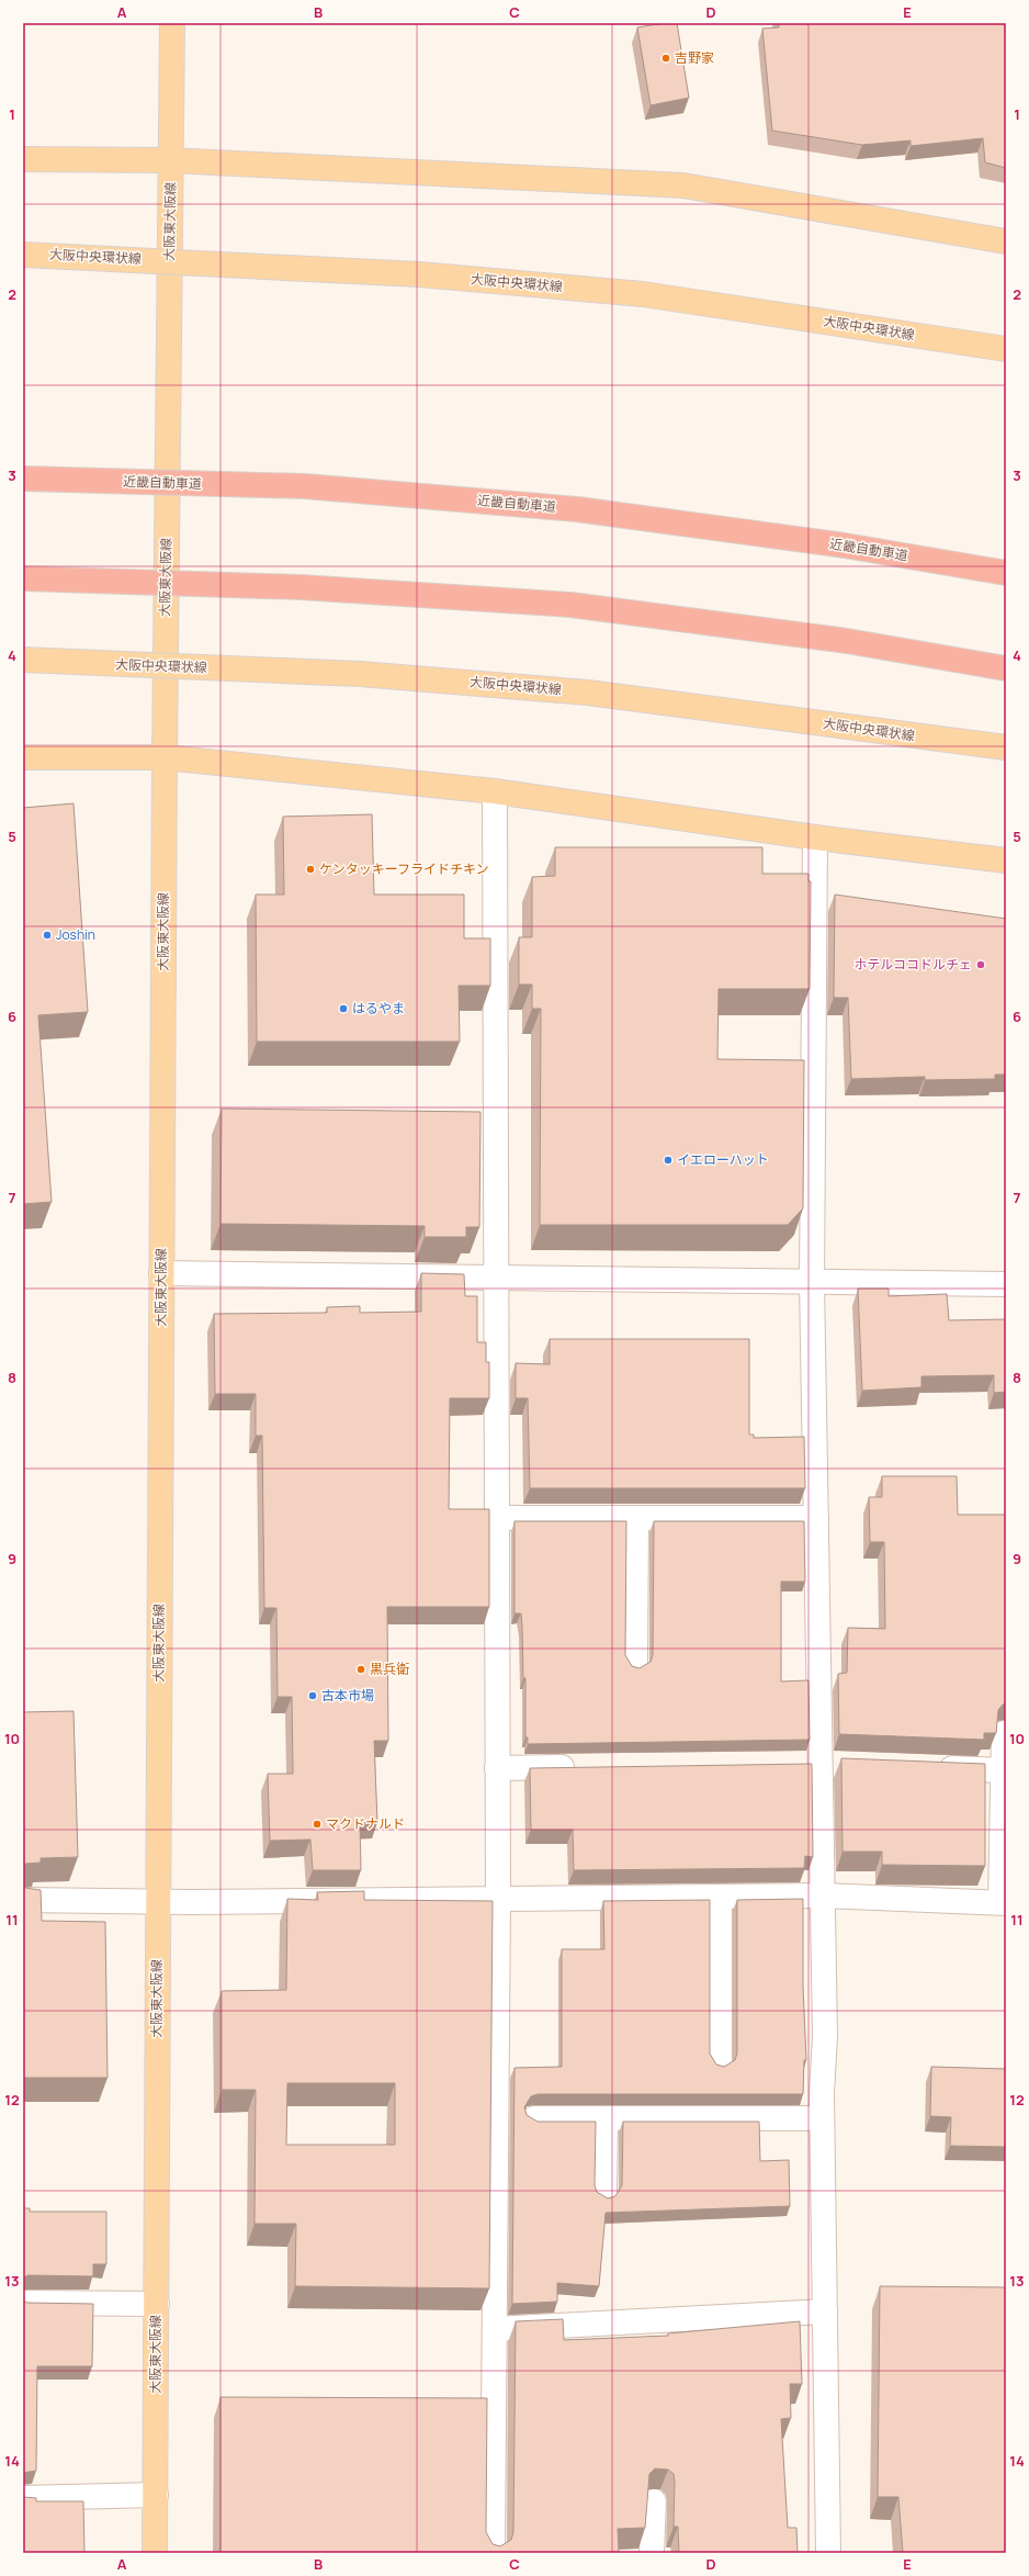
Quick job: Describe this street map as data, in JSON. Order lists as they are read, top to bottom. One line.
{"streets":{"highway":["近畿自動車道"],"main road":["大阪東大阪線","大阪中央環状線"]},"places":["吉野家","ケンタッキーフライドチキン","Joshin","ホテルココドルチェ","はるやま","イエローハット","黒兵衛","古本市場","マクドナルド"],"grid":{"columns":["A","B","C","D","E"],"rows":["1","2","3","4","5","6","7","8","9","10","11","12","13","14"]}}
